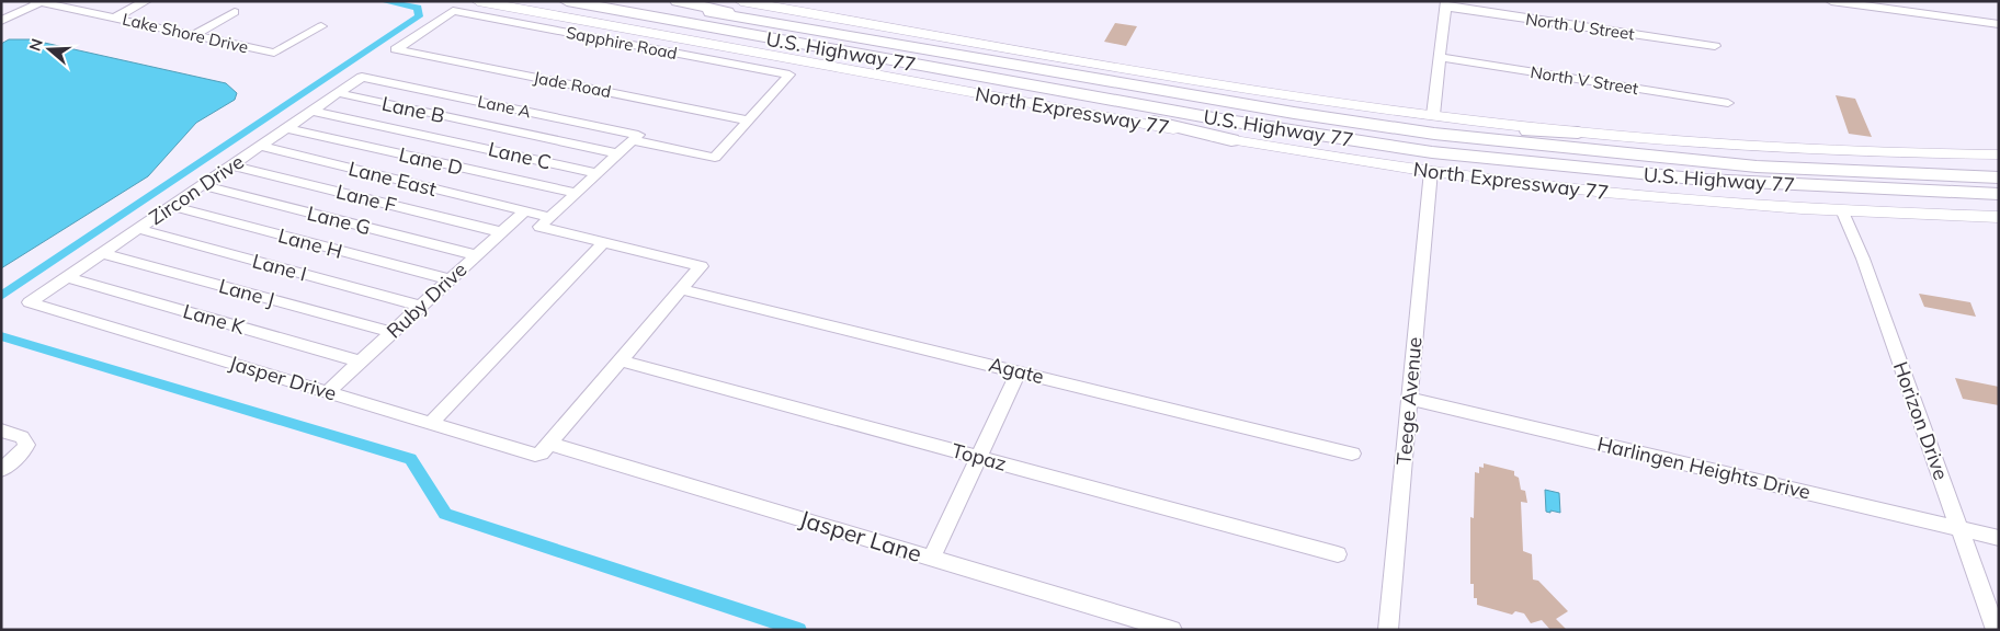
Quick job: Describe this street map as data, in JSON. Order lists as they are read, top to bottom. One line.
{"streets":{"highway":["U.S. Highway 77"],"main road":["North Expressway 77"],"street":["North U Street","Lake Shore Drive","Sapphire Road","North V Street","Jade Road","Lane A","Lane B","Lane C","Lane D","Lane East","Zircon Drive","Lane F","Lane G","Lane H","Lane I","Lane J","Ruby Drive","Lane K","Agate","Jasper Drive","Teege Avenue","Horizon Drive","Topaz","Harlingen Heights Drive","Jasper Lane"]},"crossings":[["Sapphire Road","Jade Road"],["Lane A","Zircon Drive"],["Lane B","Zircon Drive"],["North Expressway 77","Teege Avenue"],["North Expressway 77","Horizon Drive"],["Lane C","Zircon Drive"],["Lane D","Zircon Drive"],["Lane East","Zircon Drive"],["Lane East","Ruby Drive"],["Zircon Drive","Lane F"],["Zircon Drive","Lane G"],["Zircon Drive","Lane H"],["Zircon Drive","Lane I"],["Zircon Drive","Lane J"],["Zircon Drive","Lane K"],["Zircon Drive","Jasper Drive"],["Lane F","Ruby Drive"],["Lane G","Ruby Drive"],["Lane H","Ruby Drive"],["Lane I","Ruby Drive"],["Lane J","Ruby Drive"],["Ruby Drive","Lane K"],["Ruby Drive","Jasper Drive"],["Jasper Drive","Jasper Lane"],["Teege Avenue","Harlingen Heights Drive"],["Horizon Drive","Harlingen Heights Drive"]],"north":"left"}
